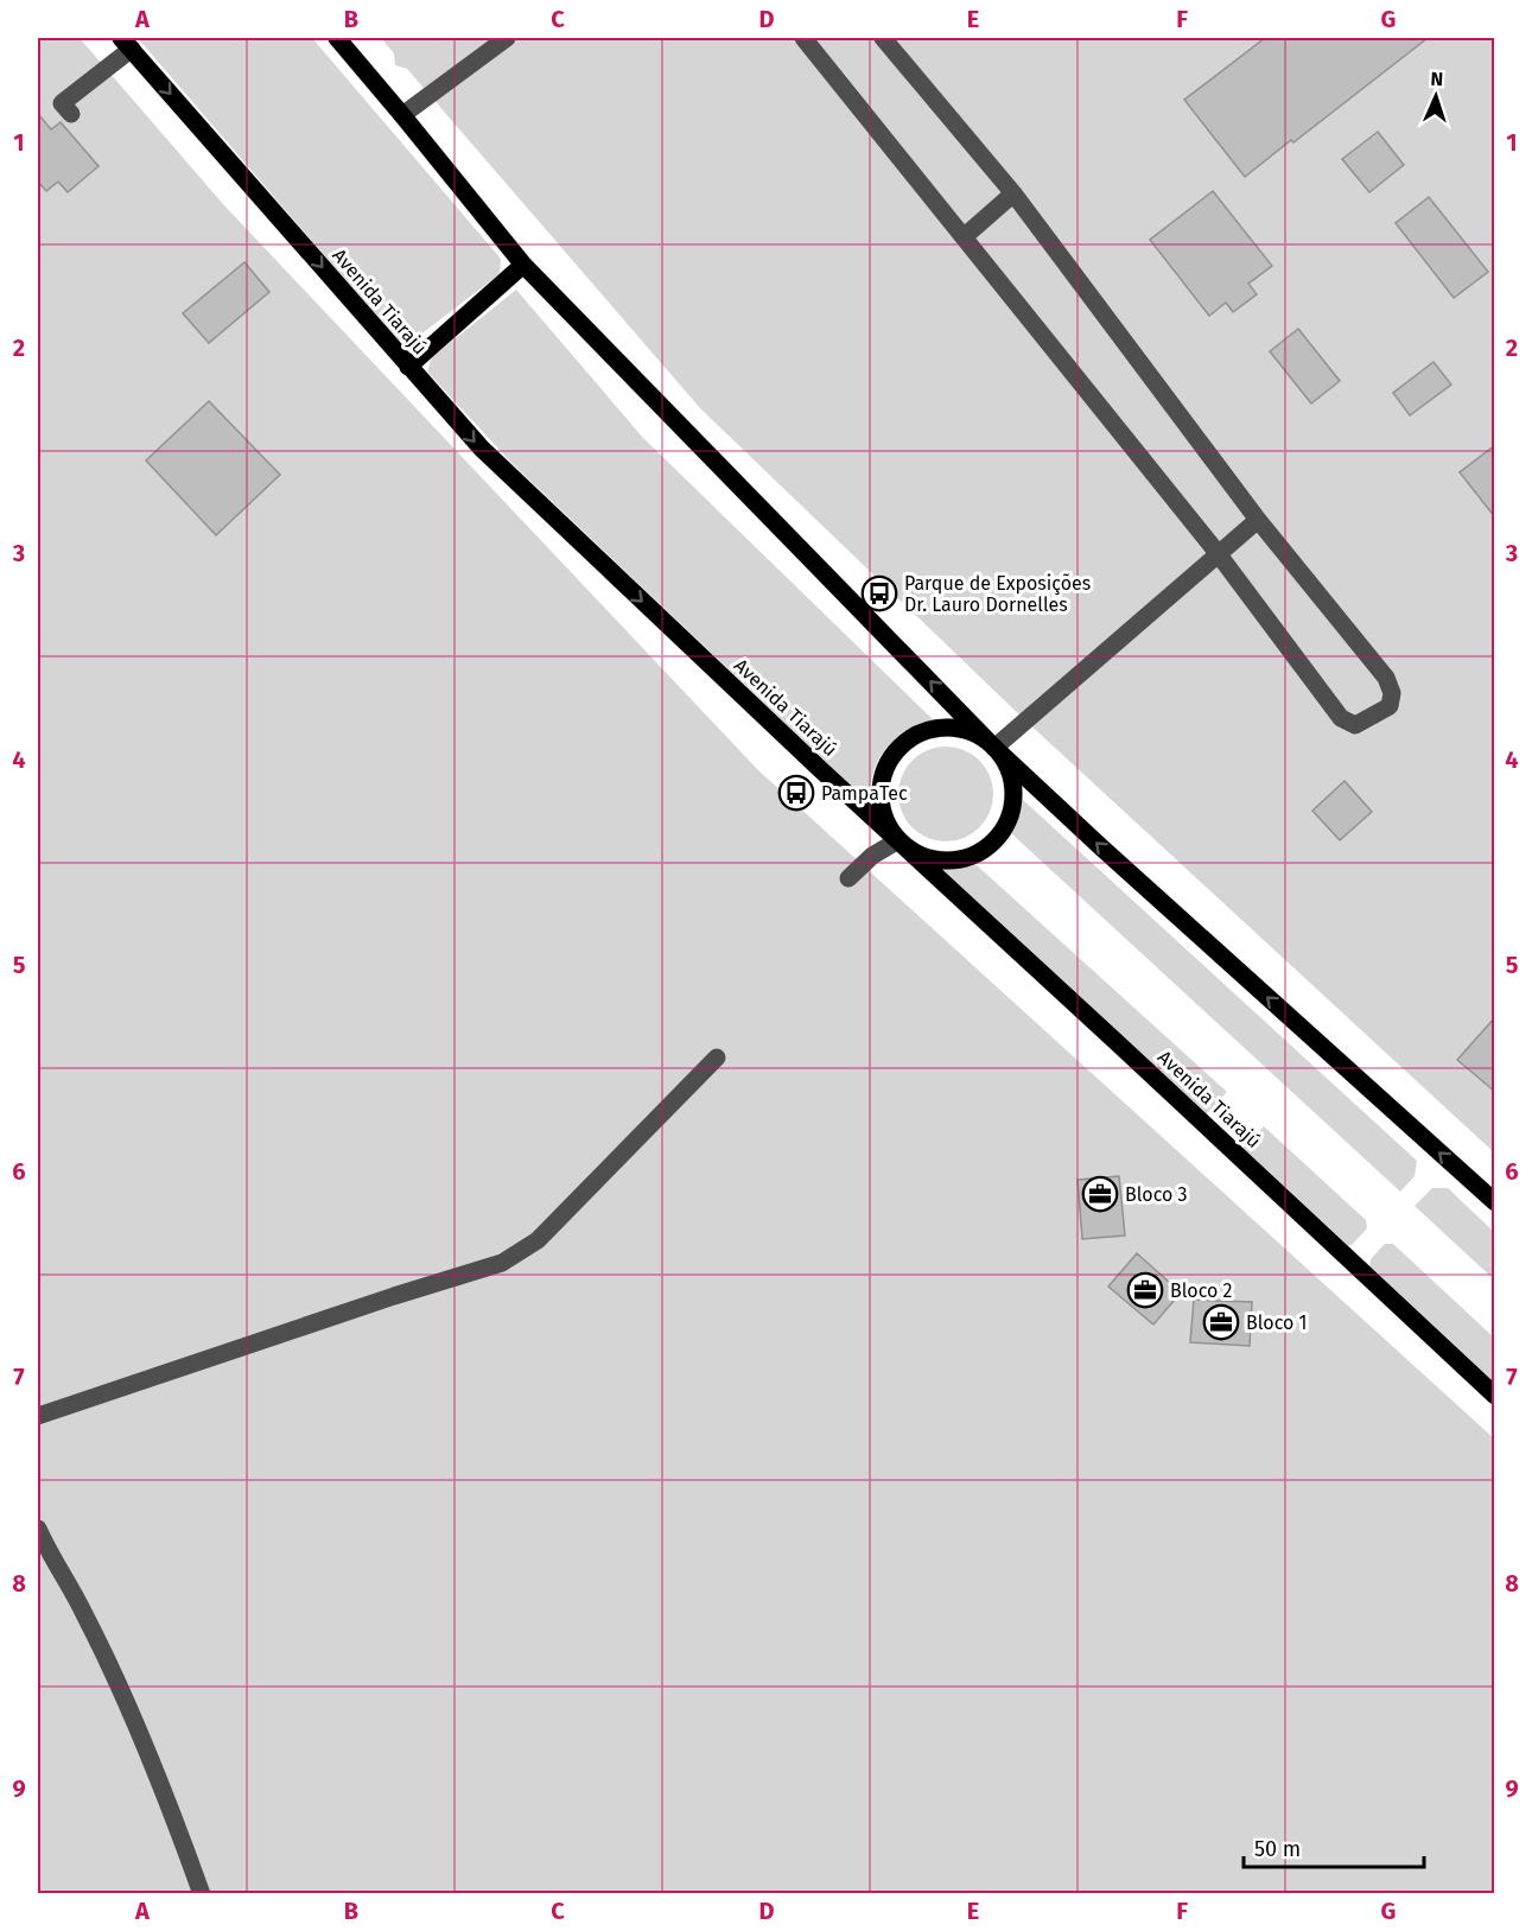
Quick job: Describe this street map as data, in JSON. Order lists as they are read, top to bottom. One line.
{"streets":{"main road":["Avenida Tiarajú"]},"places":{"bus stop":["Parque de Exposições Dr. Lauro Dornelles","PampaTec"],"office":["Bloco 3","Bloco 2","Bloco 1"]},"scale_bar":"50 m","north":"top","grid":{"columns":["A","B","C","D","E","F","G"],"rows":["1","2","3","4","5","6","7","8","9"]}}
